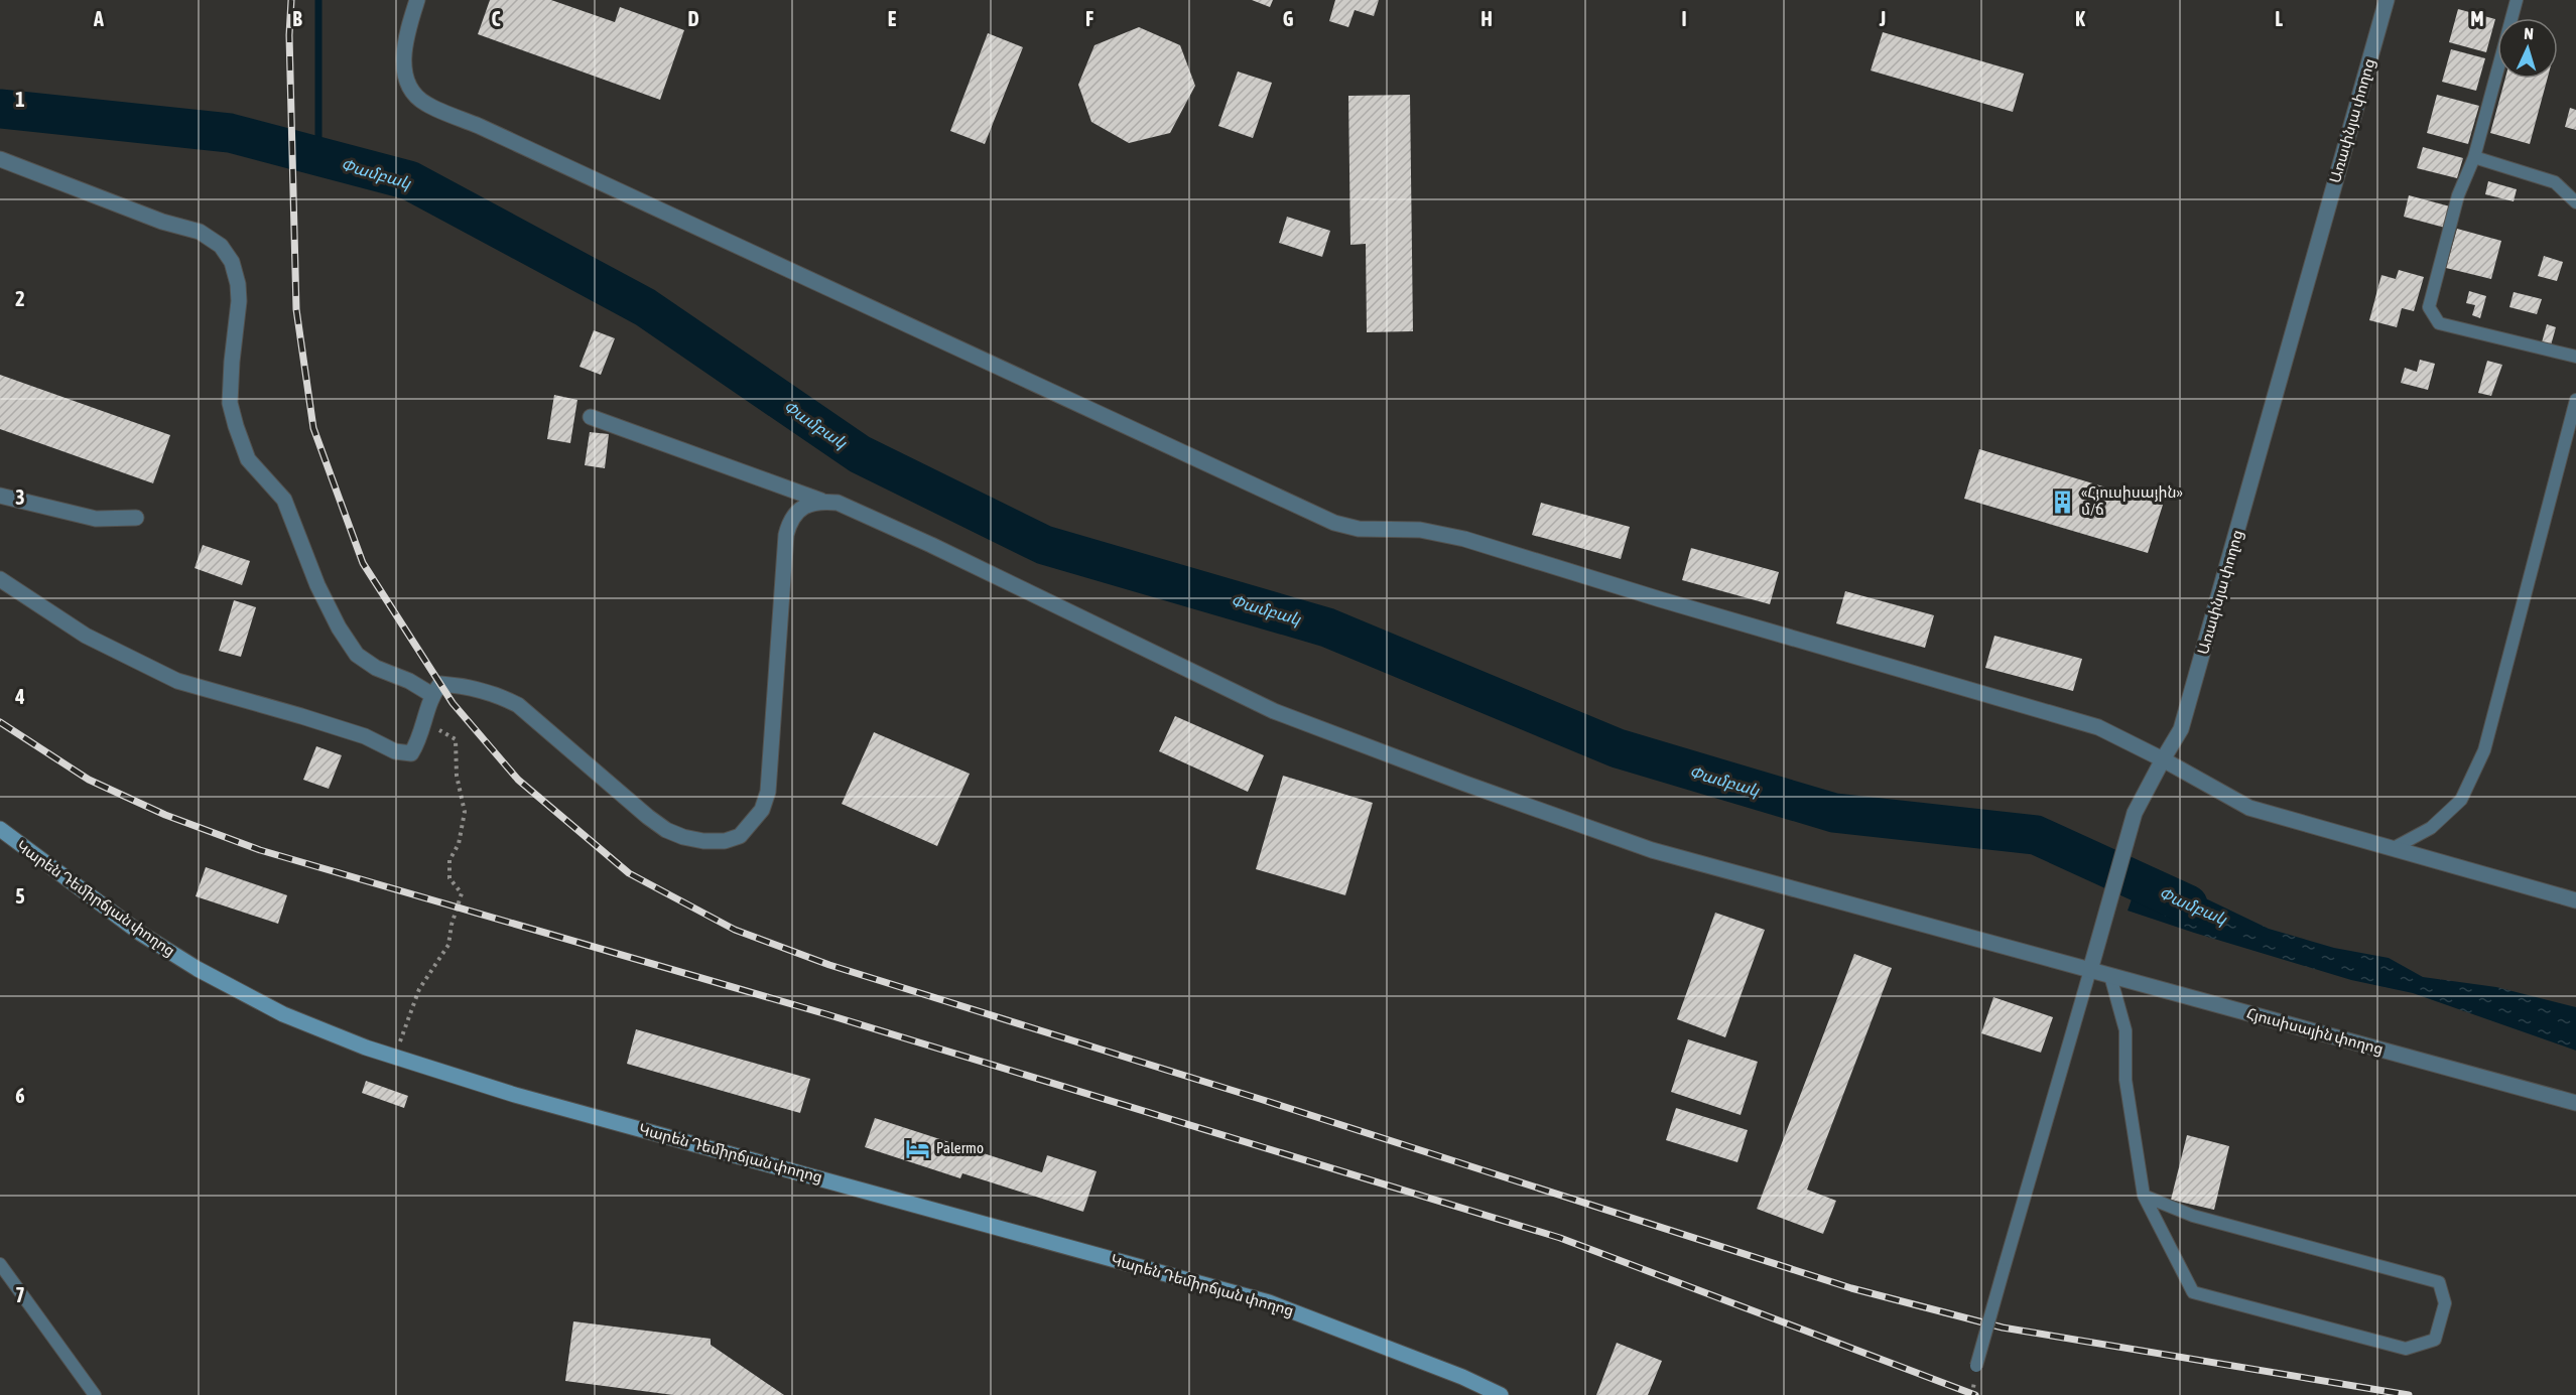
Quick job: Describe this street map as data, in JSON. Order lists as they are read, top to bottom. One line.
{"streets":{"main road":["Կարեն Դեմիրճյան փողոց"],"street":["Առափնյա փողոց","Հյուսիսային փողոց"]},"crossings":[["Առափնյա փողոց","Հյուսիսային փողոց"]],"water":["Փամբակ"],"places":{"building":["«Հյուսիսային» մ/ճ"],"hotel":["Palermo"]},"north":"top","grid":{"columns":["A","B","C","D","E","F","G","H","I","J","K","L","M"],"rows":["1","2","3","4","5","6","7"]}}
